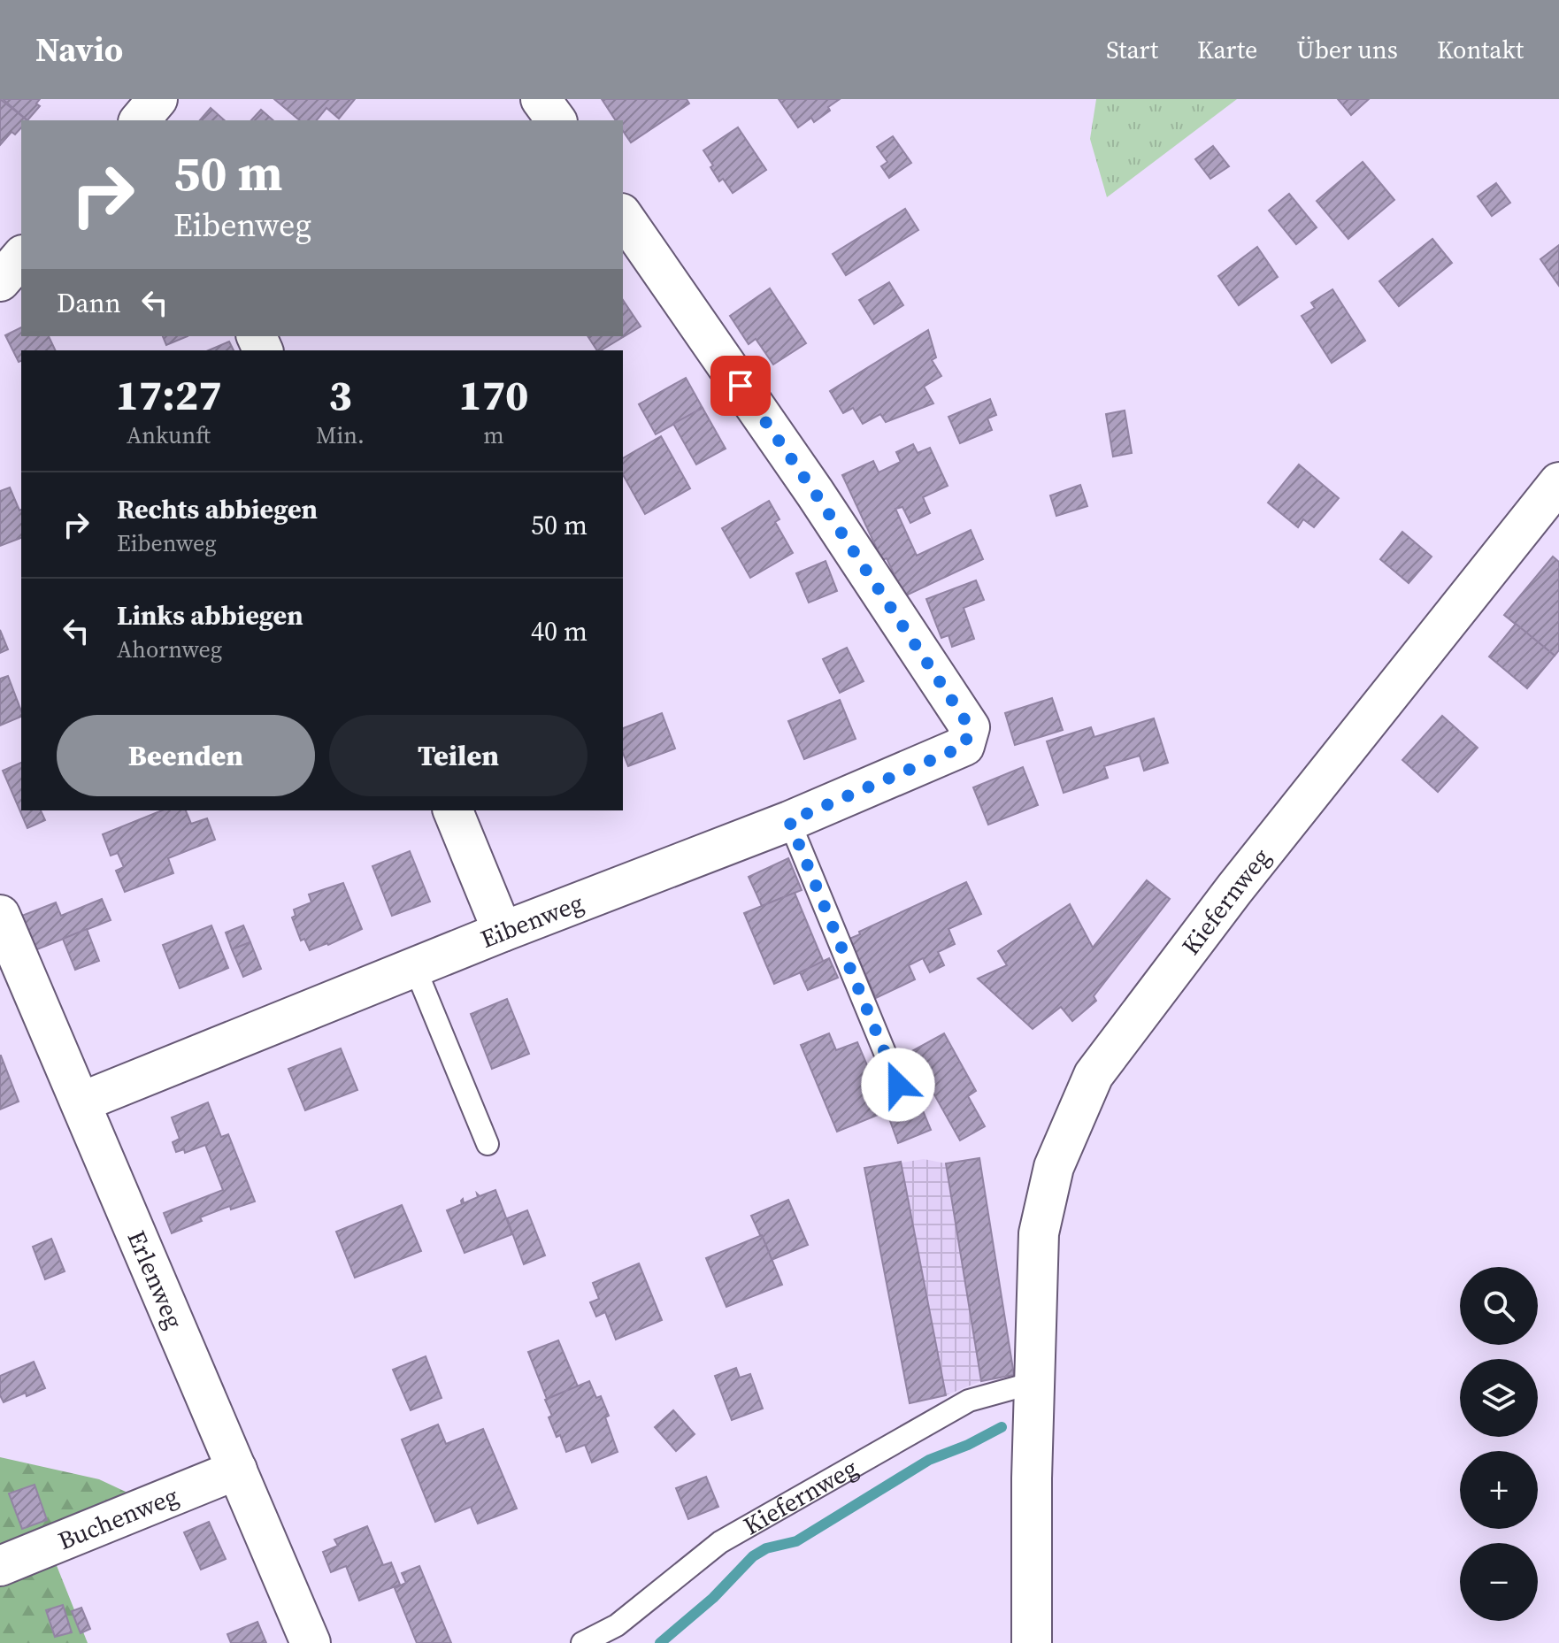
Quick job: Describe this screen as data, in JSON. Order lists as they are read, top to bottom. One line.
{"streets":{"street":["Kiefernweg","Eibenweg","Erlenweg","Buchenweg"]},"crossings":[["Eibenweg","Erlenweg"],["Erlenweg","Buchenweg"]],"page":{"header":"Navio","nav":["Start","Karte","Über uns","Kontakt"],"turn":["50 m","Eibenweg"],"then":"Dann","eta":["17:27","Ankunft","3","Min.","170","m"],"list":[{"name":"Rechts abbiegen","note":"Eibenweg","value":"50 m"},{"name":"Links abbiegen","note":"Ahornweg","value":"40 m"}],"buttons":["Beenden","Teilen"],"map_buttons":["+","−"]}}
